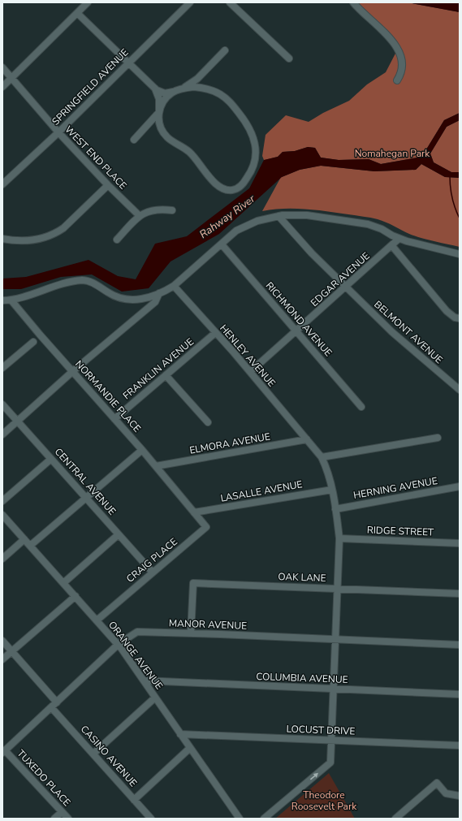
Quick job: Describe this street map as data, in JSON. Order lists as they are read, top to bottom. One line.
{"streets":{"street":["SPRINGFIELD AVENUE","WEST END PLACE","EDGAR AVENUE","RICHMOND AVENUE","BELMONT AVENUE","HENLEY AVENUE","FRANKLIN AVENUE","NORMANDIE PLACE","ELMORA AVENUE","CENTRAL AVENUE","HERNING AVENUE","LASALLE AVENUE","RIDGE STREET","CRAIG PLACE","OAK LANE","MANOR AVENUE","ORANGE AVENUE","COLUMBIA AVENUE","LOCUST DRIVE","CASINO AVENUE","TUXEDO PLACE"]},"crossings":[["SPRINGFIELD AVENUE","WEST END PLACE"],["EDGAR AVENUE","RICHMOND AVENUE"],["EDGAR AVENUE","BELMONT AVENUE"],["EDGAR AVENUE","HENLEY AVENUE"],["HENLEY AVENUE","FRANKLIN AVENUE"],["HENLEY AVENUE","ELMORA AVENUE"],["HENLEY AVENUE","HERNING AVENUE"],["HENLEY AVENUE","LASALLE AVENUE"],["HENLEY AVENUE","RIDGE STREET"],["HENLEY AVENUE","OAK LANE"],["HENLEY AVENUE","MANOR AVENUE"],["HENLEY AVENUE","COLUMBIA AVENUE"],["HENLEY AVENUE","LOCUST DRIVE"],["FRANKLIN AVENUE","NORMANDIE PLACE"],["NORMANDIE PLACE","ELMORA AVENUE"],["NORMANDIE PLACE","LASALLE AVENUE"],["NORMANDIE PLACE","CRAIG PLACE"],["CENTRAL AVENUE","CRAIG PLACE"],["LASALLE AVENUE","CRAIG PLACE"],["CRAIG PLACE","ORANGE AVENUE"],["OAK LANE","MANOR AVENUE"],["MANOR AVENUE","ORANGE AVENUE"],["MANOR AVENUE","CASINO AVENUE"],["MANOR AVENUE","TUXEDO PLACE"],["ORANGE AVENUE","COLUMBIA AVENUE"],["ORANGE AVENUE","LOCUST DRIVE"]],"water":["Rahway River"],"parks":["Nomahegan Park","Theodore Roosevelt Park"]}
